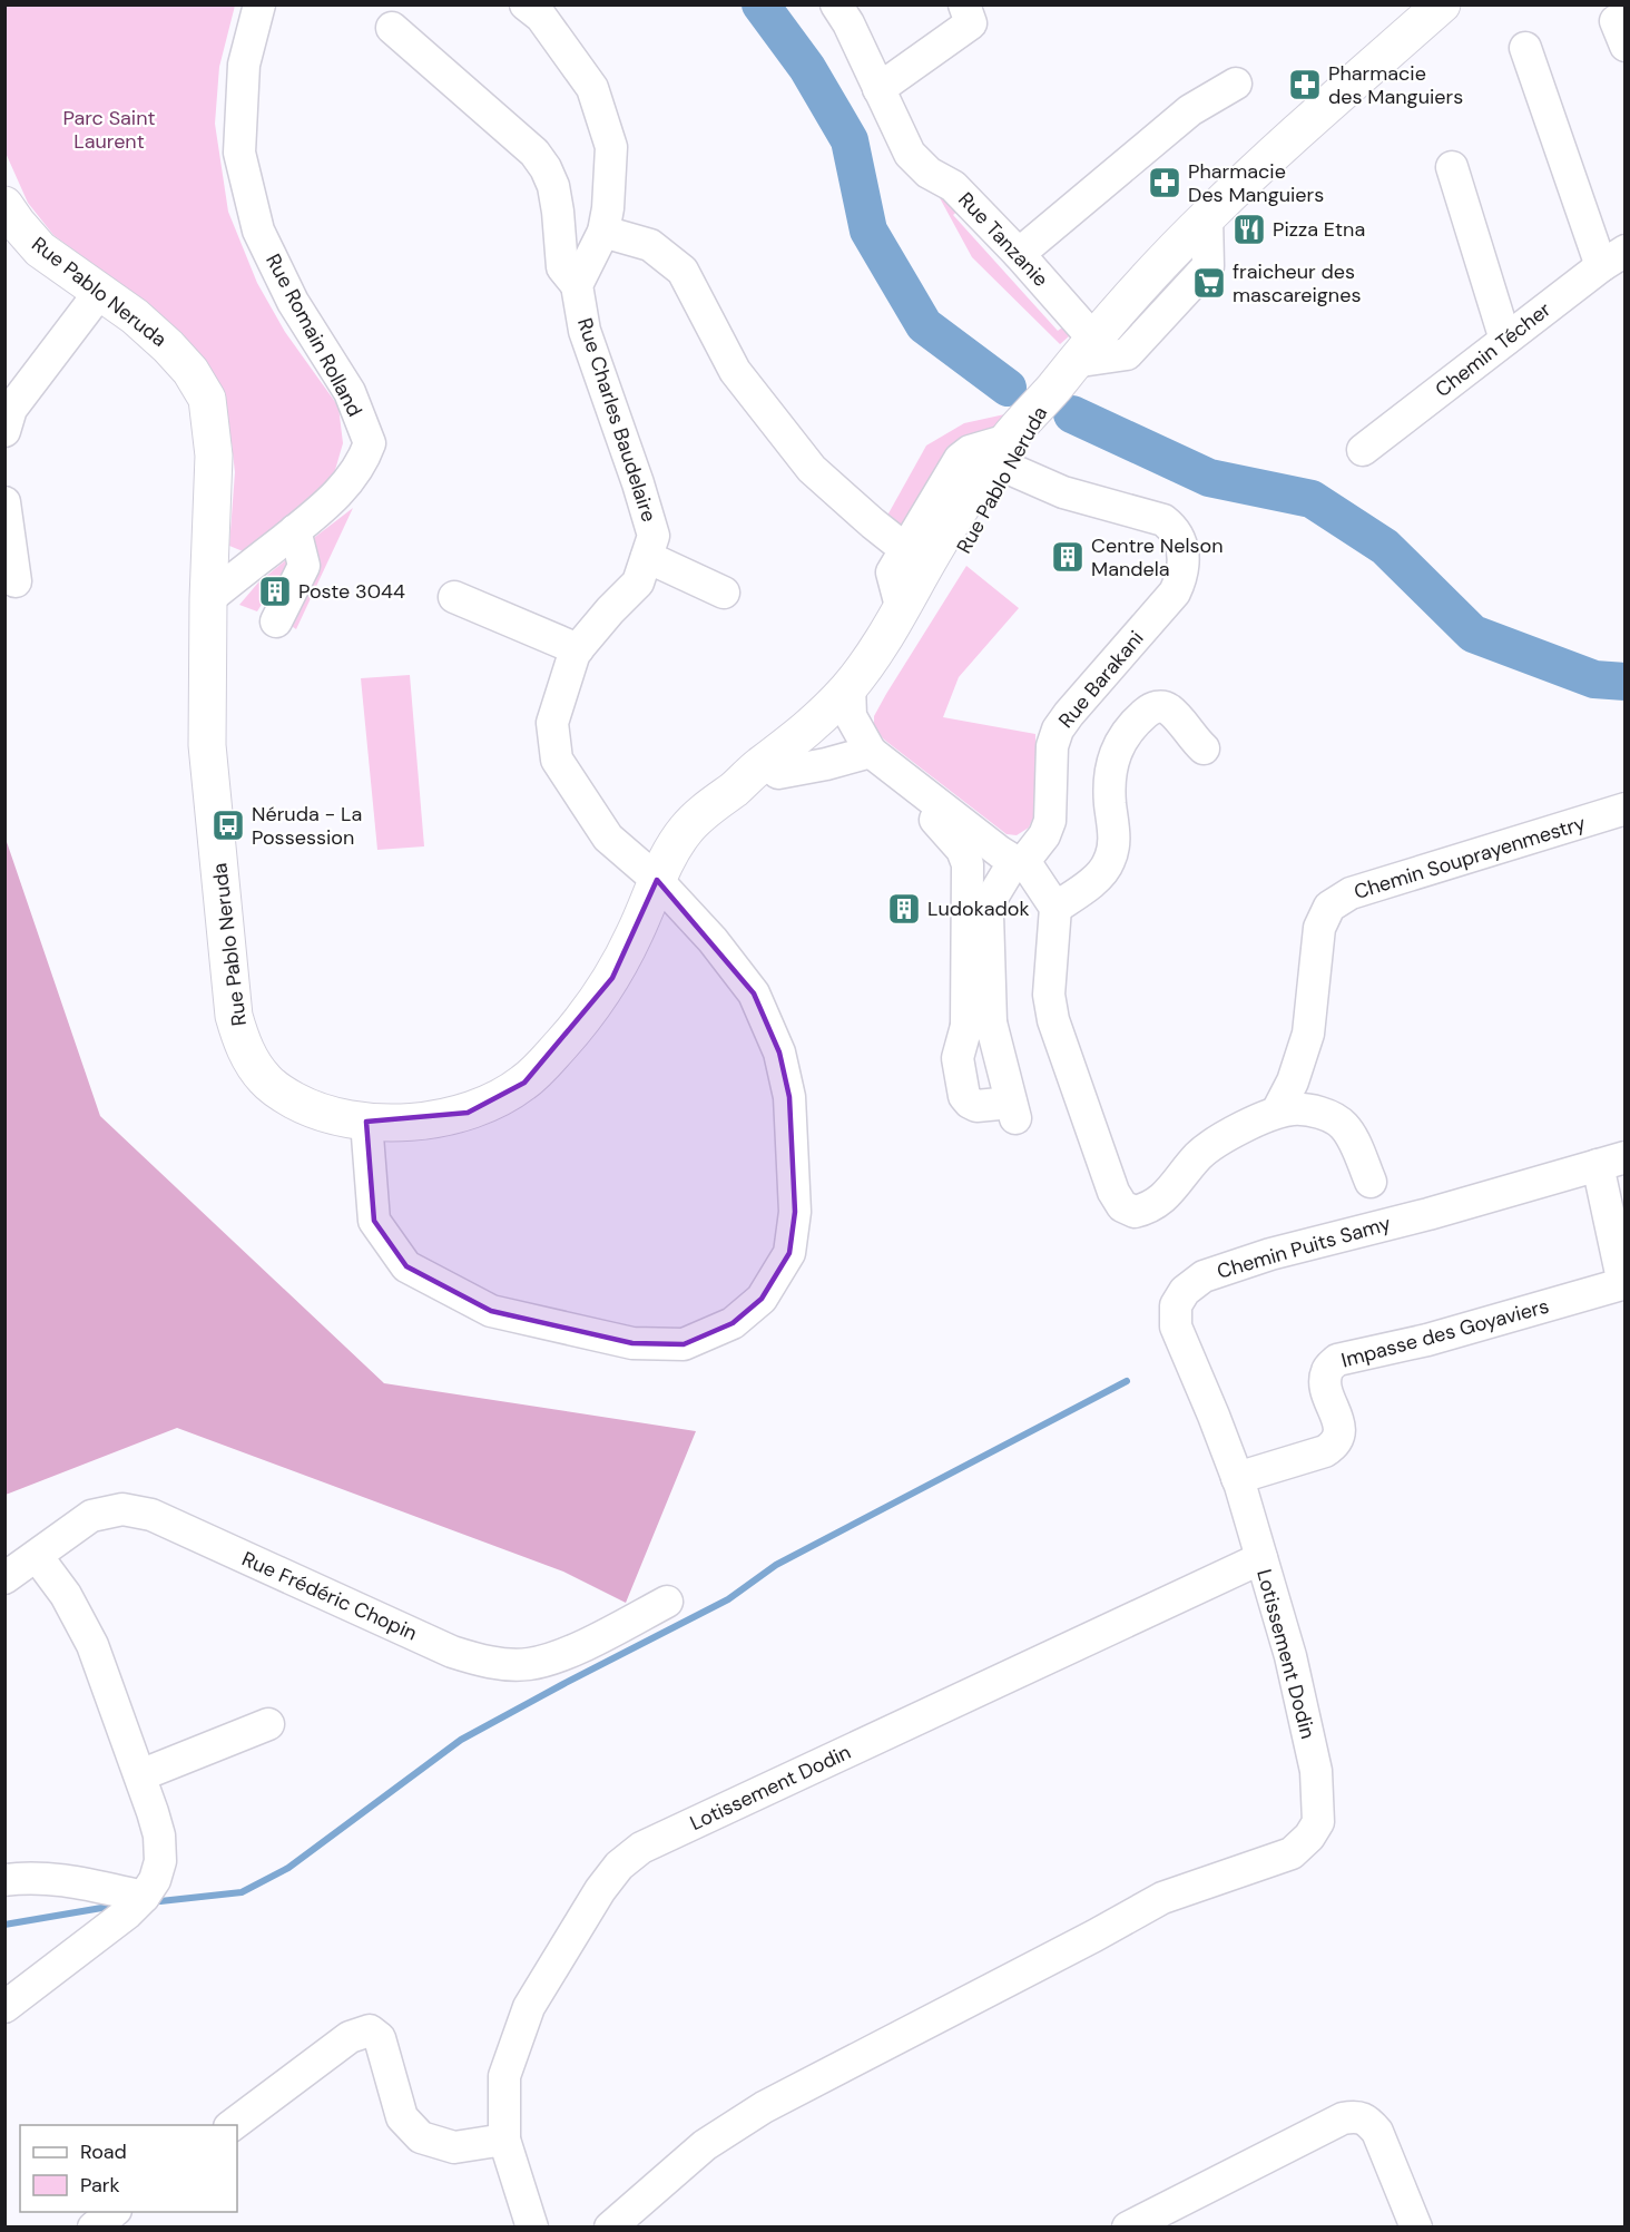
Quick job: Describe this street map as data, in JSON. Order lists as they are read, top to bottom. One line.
{"streets":{"main road":["Rue Pablo Neruda"],"street":["Rue Tanzanie","Rue Romain Rolland","Chemin Técher","Rue Charles Baudelaire","Rue Barakani","Chemin Souprayenmestry","Chemin Puits Samy","Impasse des Goyaviers","Rue Frédéric Chopin","Lotissement Dodin"]},"crossings":[["Rue Tanzanie","Rue Pablo Neruda"],["Rue Pablo Neruda","Rue Romain Rolland"],["Rue Pablo Neruda","Rue Charles Baudelaire"],["Rue Pablo Neruda","Rue Barakani"],["Chemin Puits Samy","Impasse des Goyaviers"],["Chemin Puits Samy","Lotissement Dodin"]],"parks":["Parc Saint Laurent"],"places":{"pharmacy":["Pharmacie des Manguiers","Pharmacie Des Manguiers"],"restaurant":["Pizza Etna"],"supermarket":["fraicheur des mascareignes"],"building":["Centre Nelson Mandela","Poste 3044","Ludokadok"],"bus stop":["Néruda - La Possession"]},"legend":["Road","Park"]}
